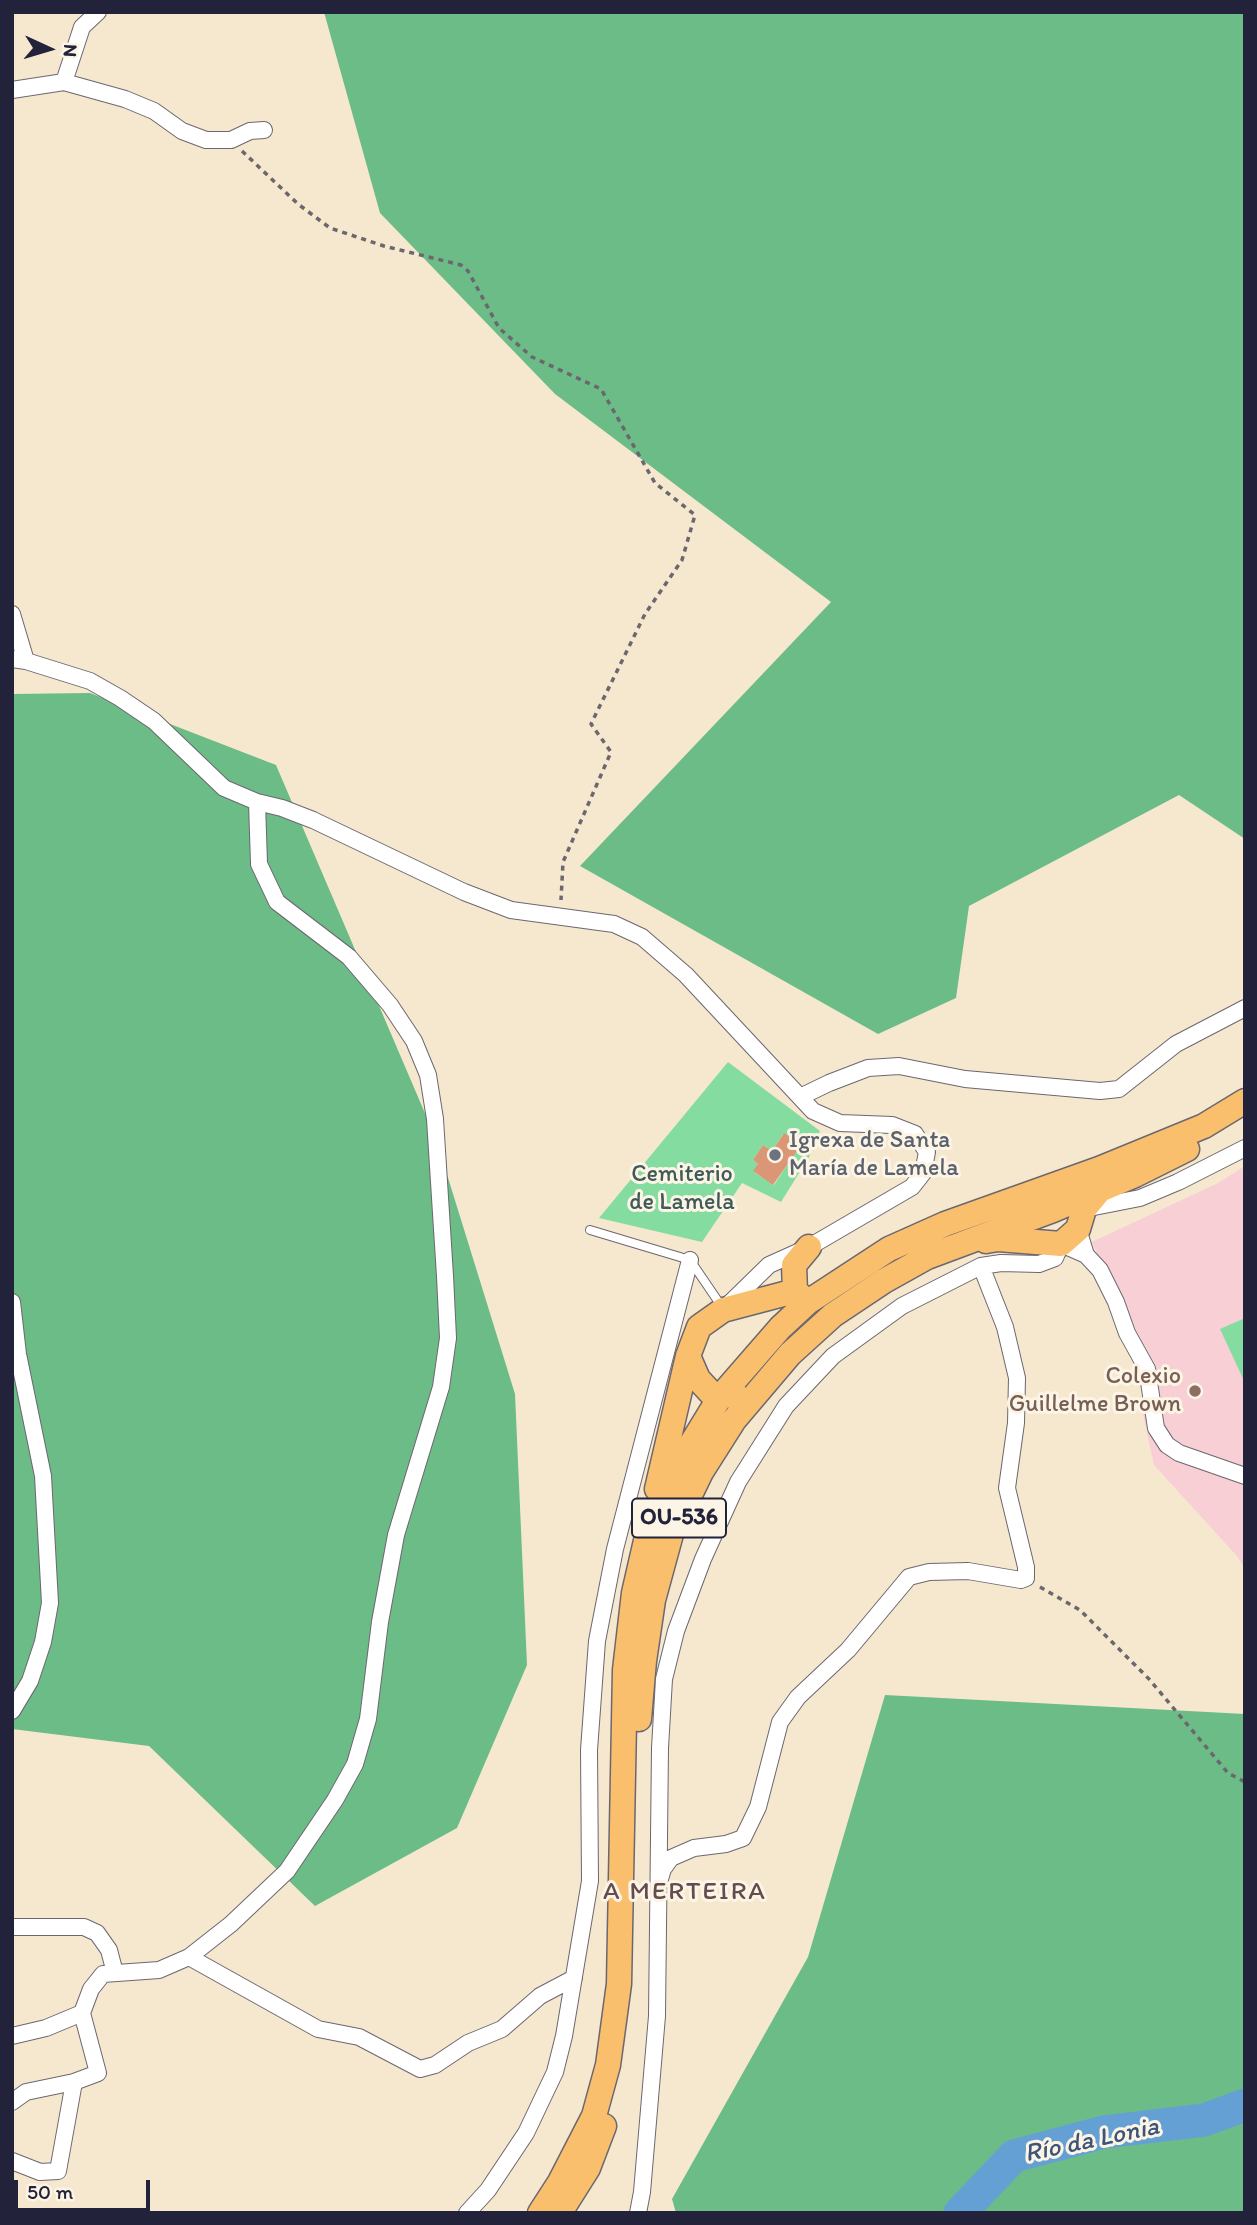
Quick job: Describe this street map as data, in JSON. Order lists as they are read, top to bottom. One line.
{"streets":{"main road":["OU-536"]},"districts":["A MERTEIRA"],"water":["Río da Lonia"],"parks":["Cemiterio de Lamela"],"places":["Igrexa de Santa María de Lamela","Colexio Guillelme Brown"],"scale_bar":"50 m","north":"right"}
